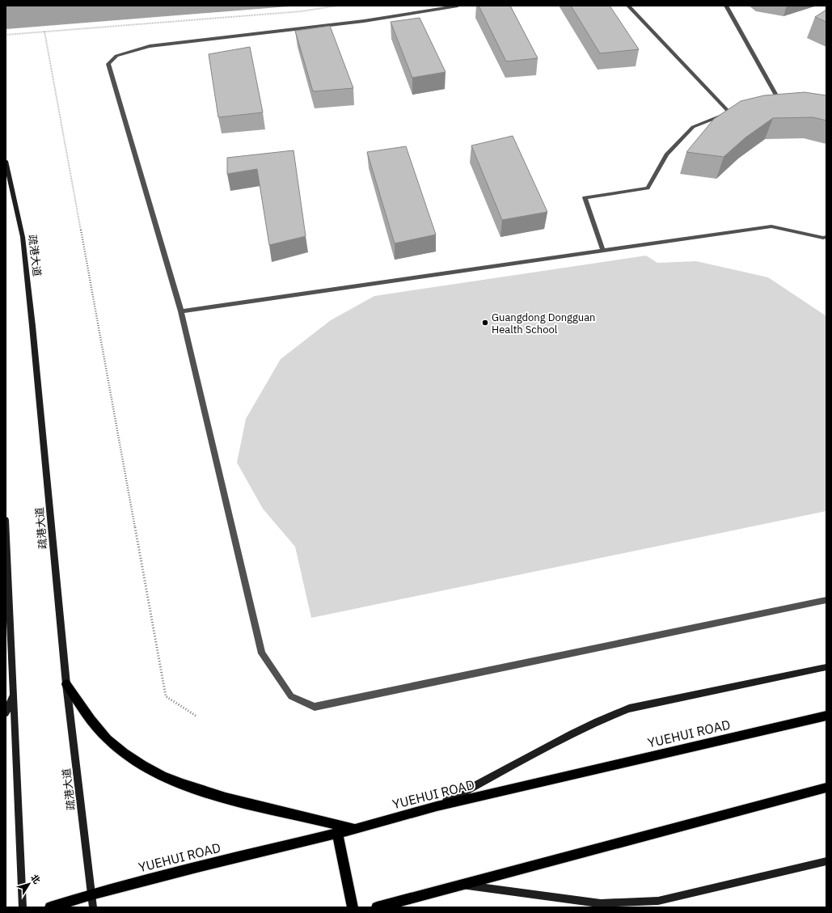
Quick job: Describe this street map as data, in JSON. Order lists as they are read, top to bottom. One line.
{"streets":{"main road":["疏港大道","YUEHUI ROAD"]},"crossings":[["疏港大道","YUEHUI ROAD"]],"places":["Guangdong Dongguan Health School"],"north":"top right"}
